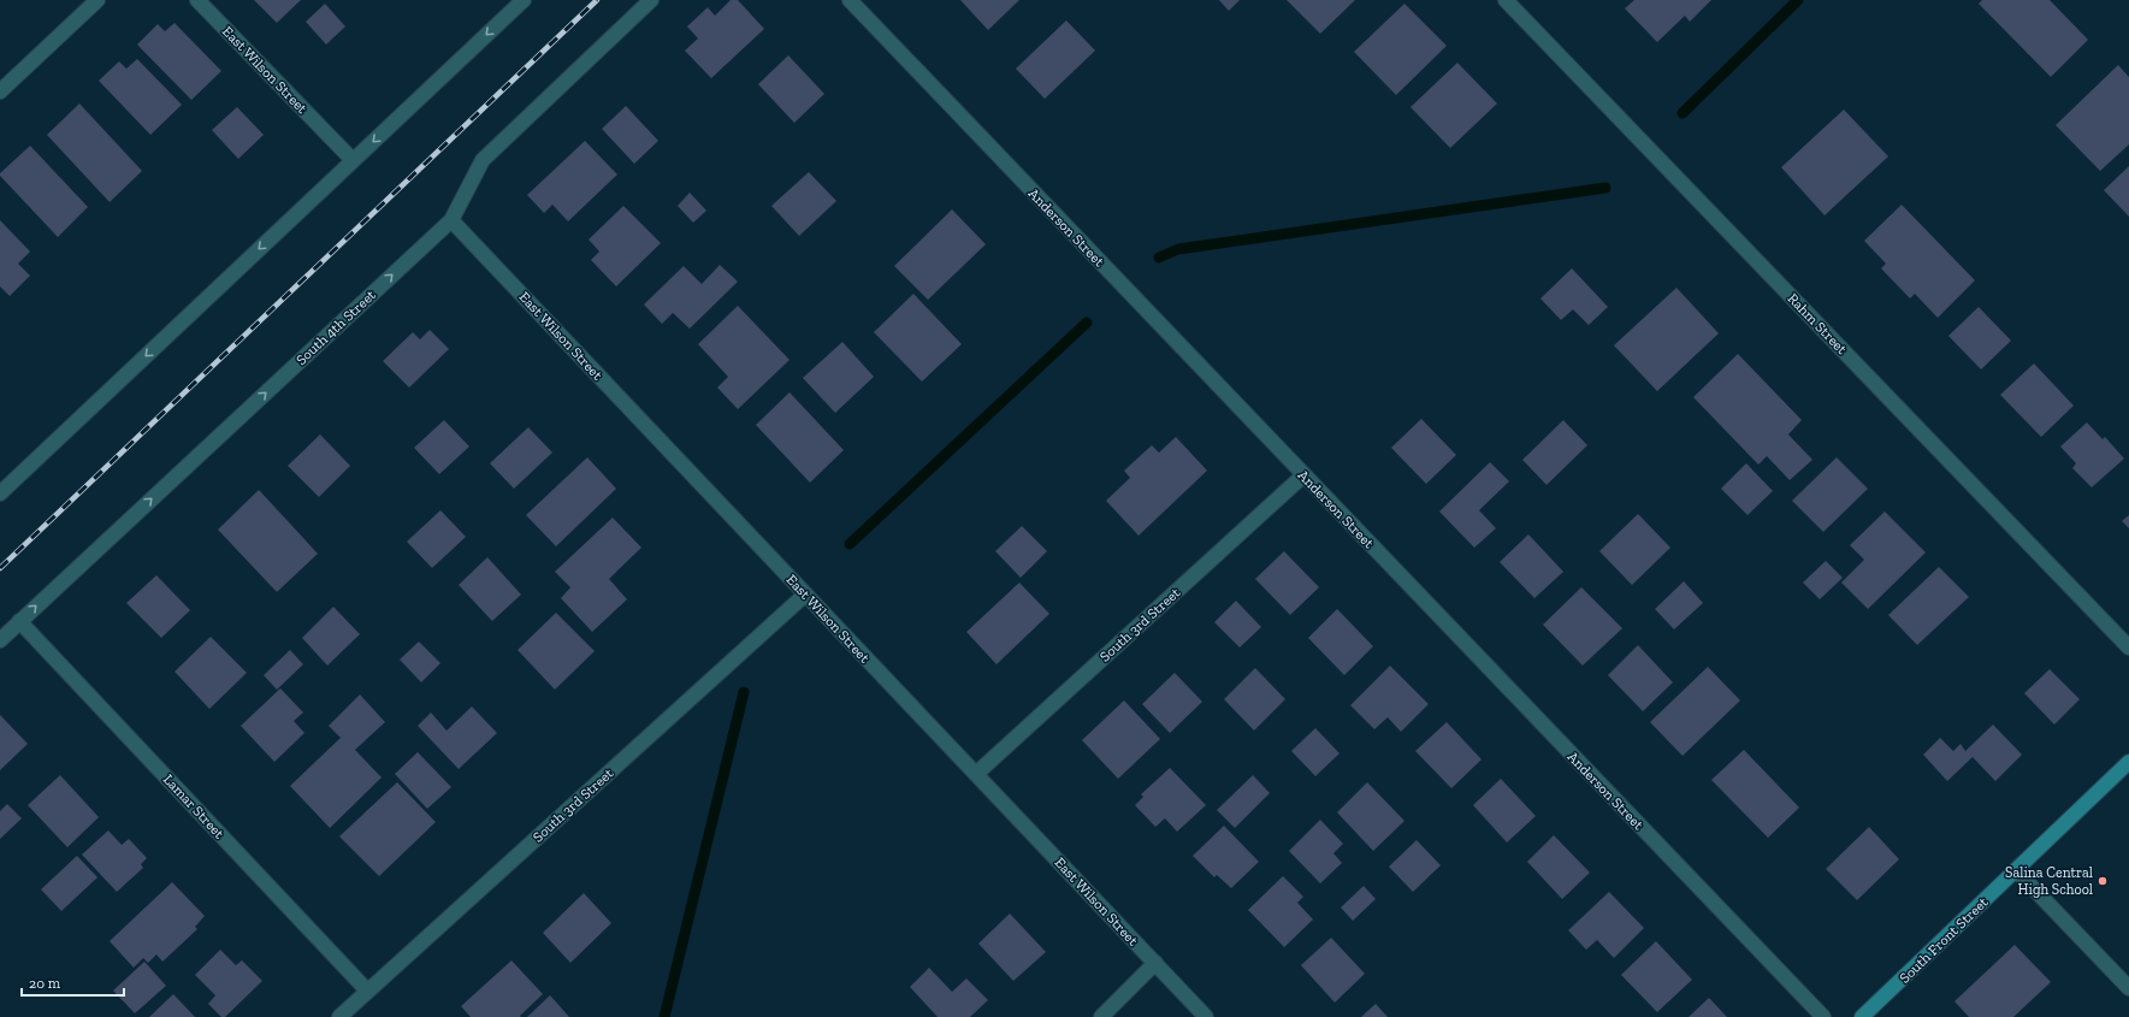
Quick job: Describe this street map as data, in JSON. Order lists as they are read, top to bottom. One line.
{"streets":{"street":["East Wilson Street","Anderson Street","Rahm Street","South 4th Street","South 3rd Street","Lamar Street","South Front Street"]},"crossings":[["East Wilson Street","South 4th Street"],["East Wilson Street","South 3rd Street"],["Anderson Street","South 3rd Street"],["South 4th Street","Lamar Street"],["South 3rd Street","Lamar Street"]],"places":["Salina Central High School"],"scale_bar":"20 m"}
